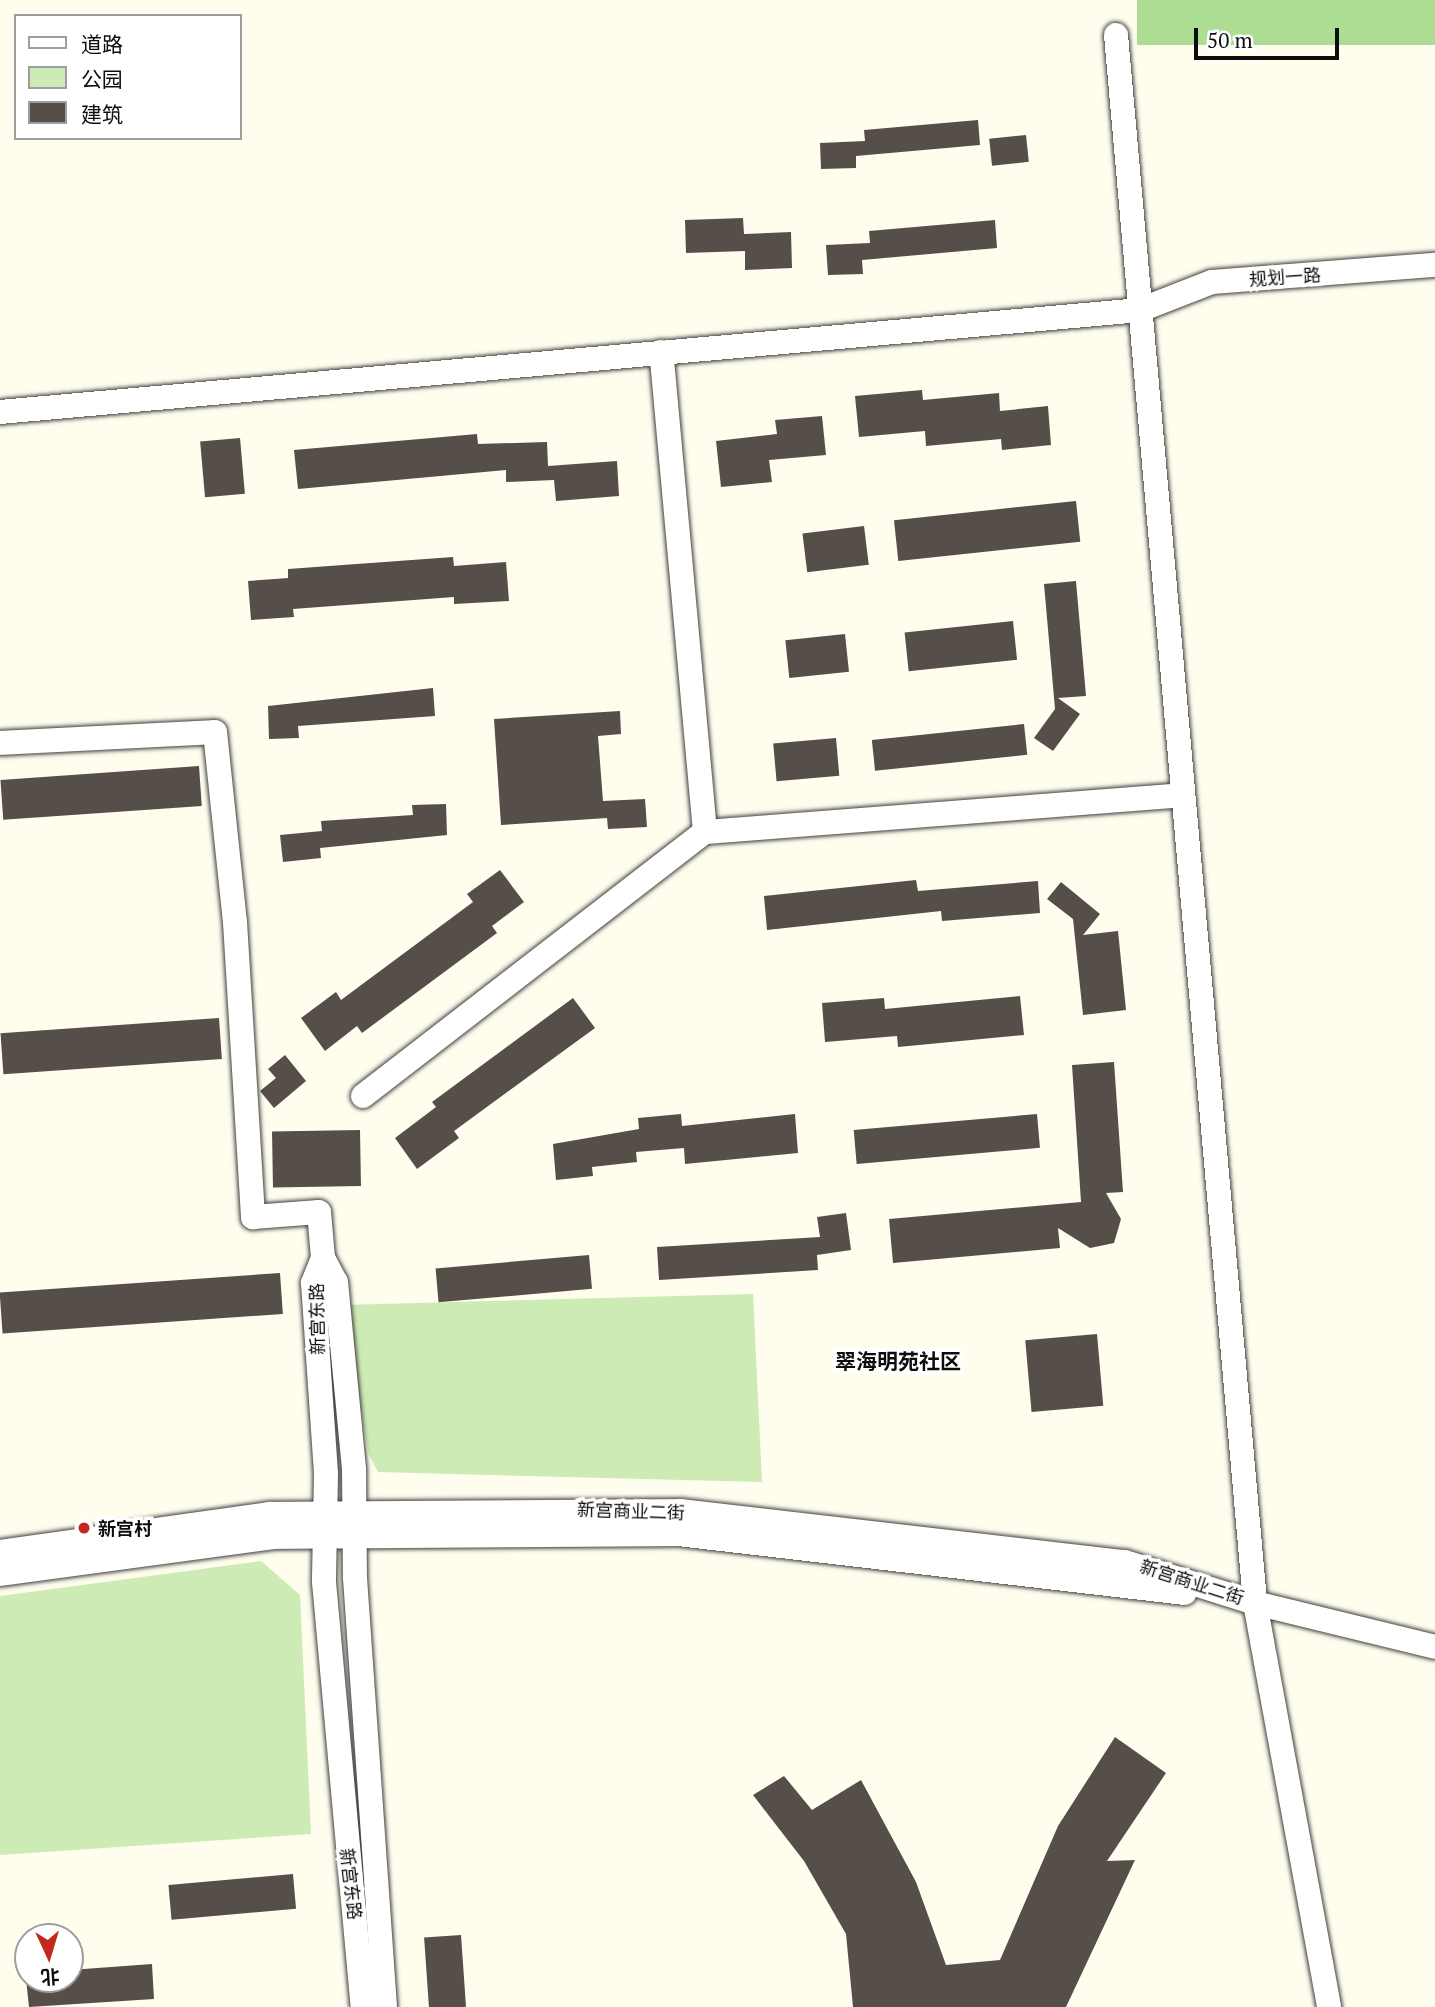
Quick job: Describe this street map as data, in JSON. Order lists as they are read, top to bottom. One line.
{"streets":{"street":["规划一路","新宫东路","新宫商业二街"]},"crossings":[["新宫东路","新宫商业二街"]],"districts":["翠海明苑社区"],"places":["新宫村"],"legend":["道路","公园","建筑"],"scale_bar":"50 m","north":"bottom"}
